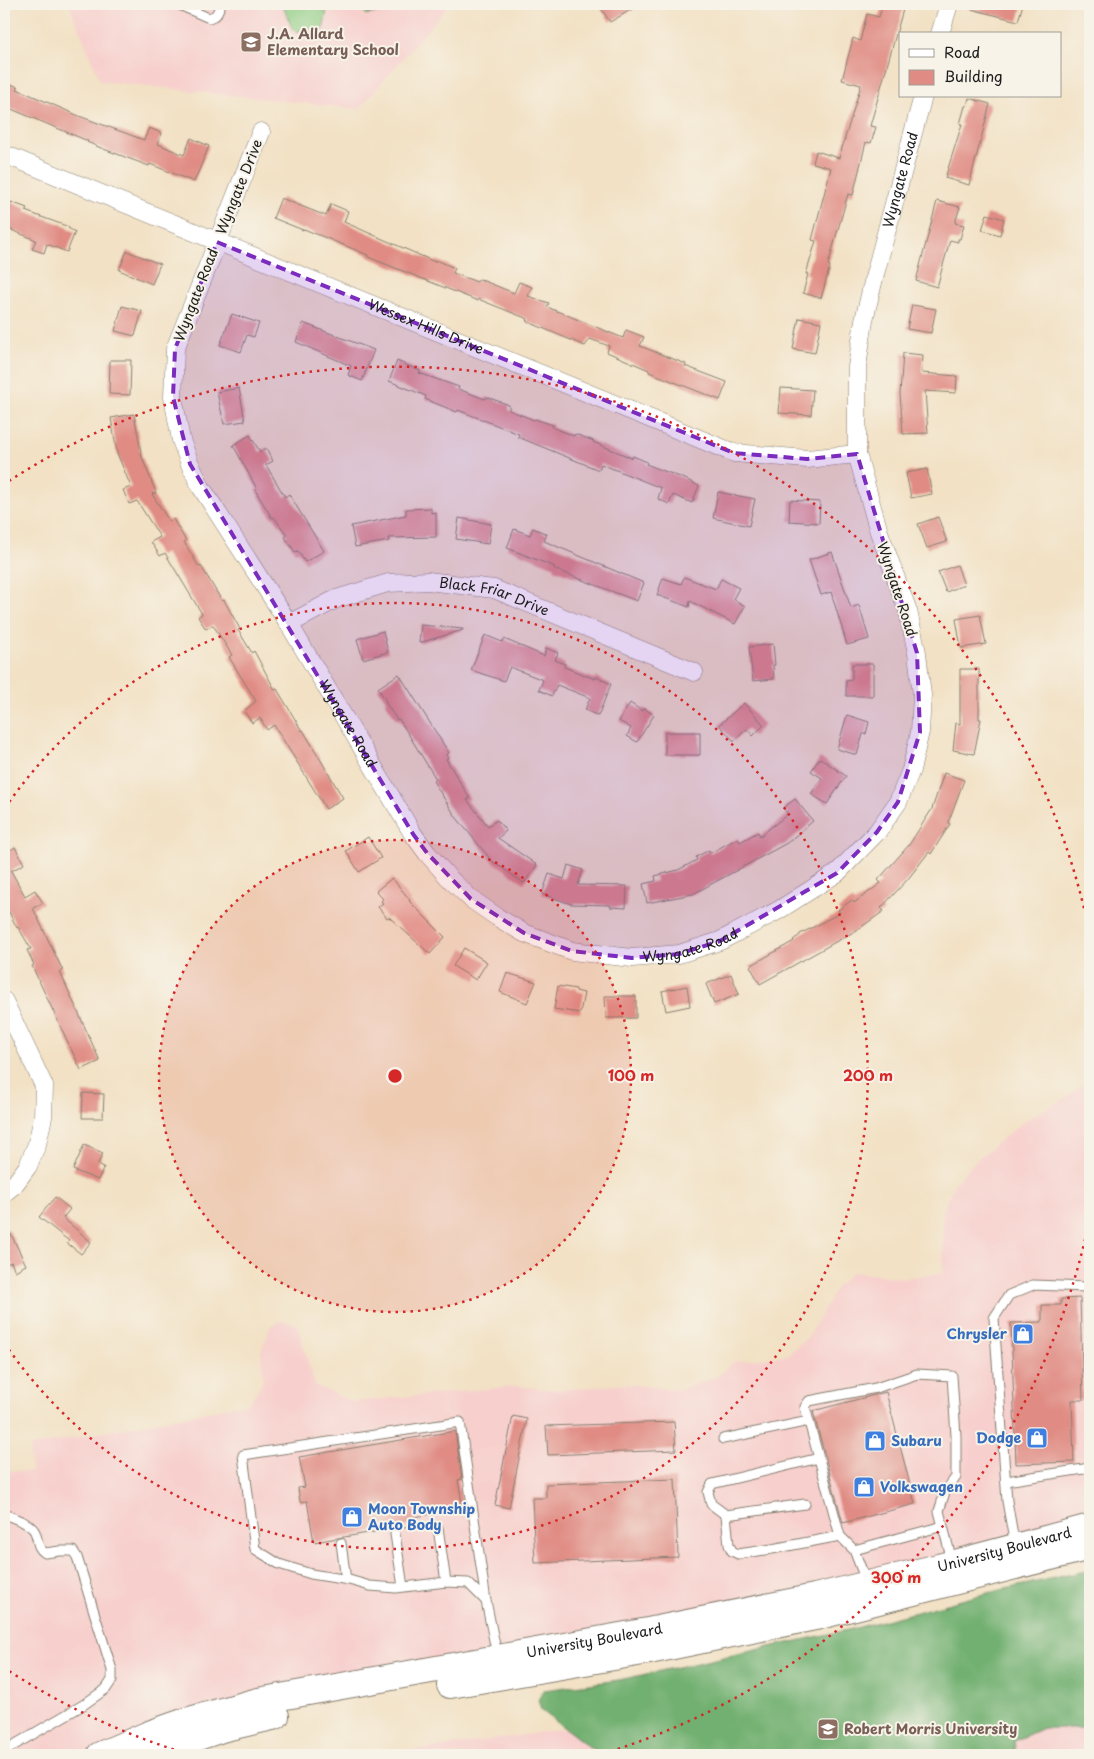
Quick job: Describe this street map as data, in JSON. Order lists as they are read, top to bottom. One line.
{"streets":{"main road":["University Boulevard"],"street":["Wyngate Road","Wyngate Drive","Wessex Hills Drive","Black Friar Drive"]},"crossings":[["Wyngate Road","Wyngate Drive"],["Wyngate Road","Wessex Hills Drive"],["Wyngate Road","Black Friar Drive"],["Wyngate Drive","Wessex Hills Drive"]],"places":{"school or university":["J.A. Allard Elementary School","Robert Morris University"],"shop":["Chrysler","Dodge","Subaru","Volkswagen","Moon Township Auto Body"]},"legend":["Road","Building"],"rings":["100 m","200 m","300 m"]}
